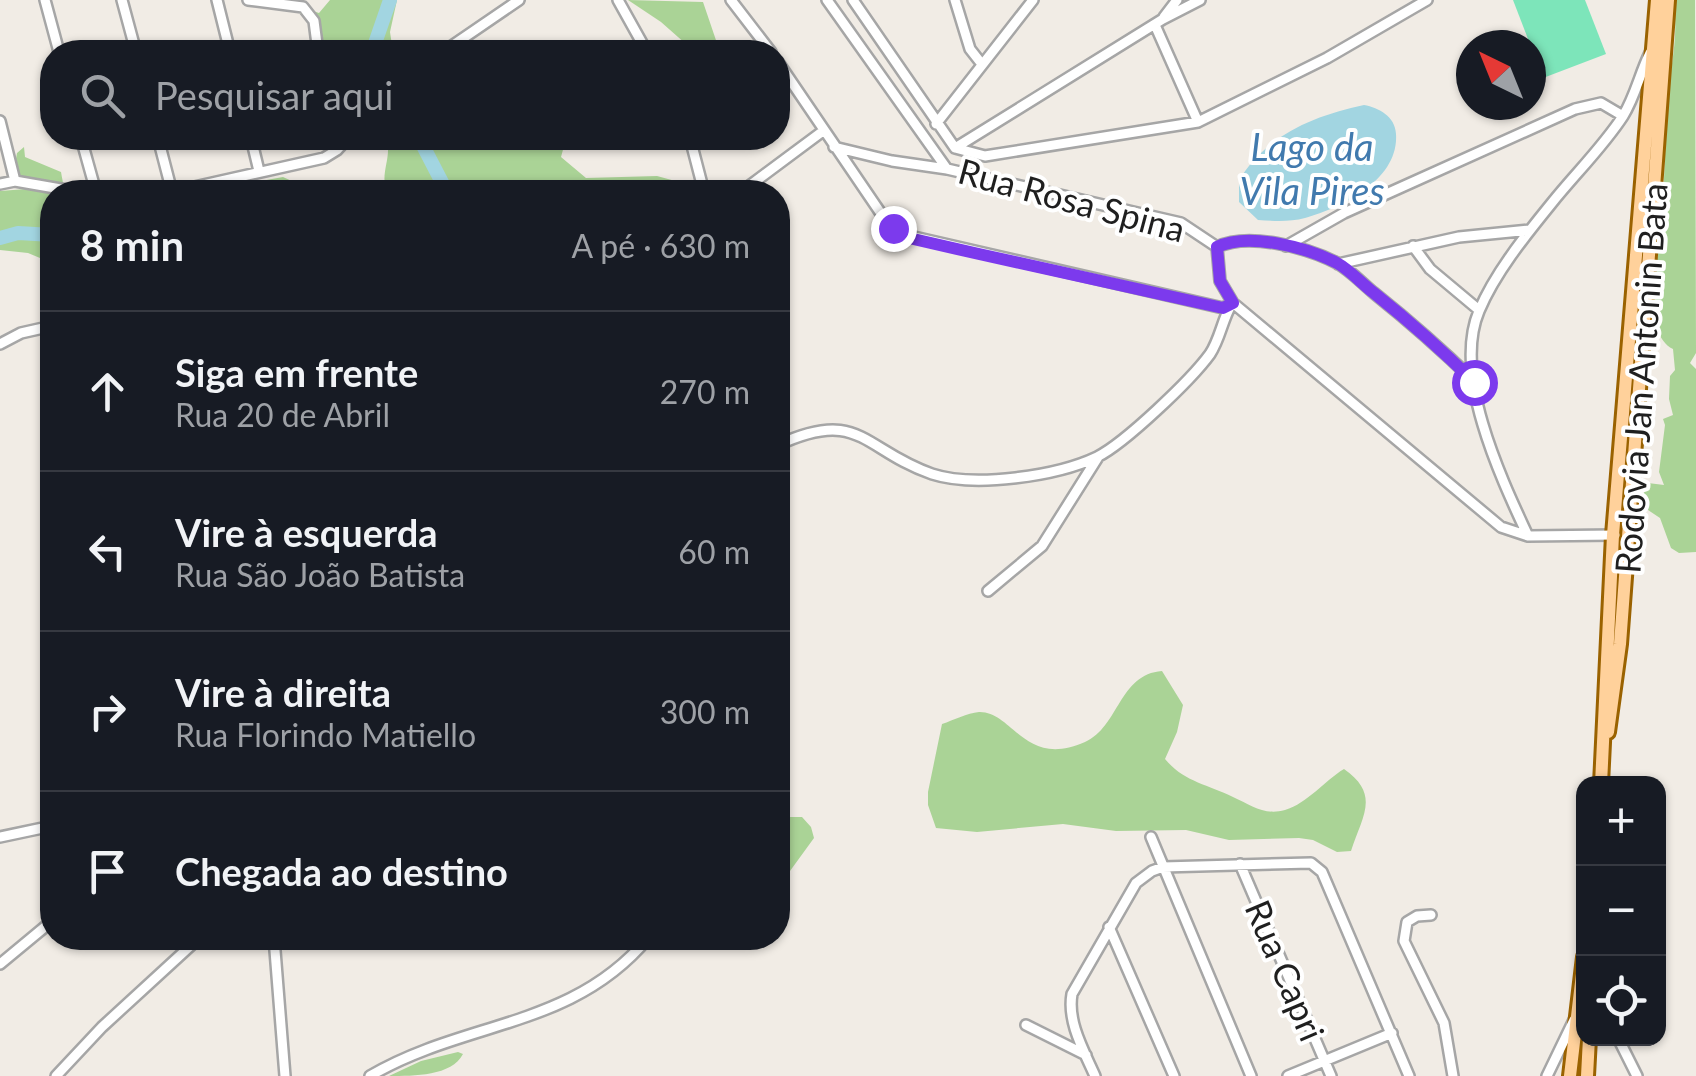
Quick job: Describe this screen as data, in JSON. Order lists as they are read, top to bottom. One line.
{"streets":{"main road":["Rodovia Jan Antonin Bata"],"street":["Rua Rosa Spina","Rua Capri"]},"water":["Lago da Vila Pires"],"north":"top left","page":{"search":"Pesquisar aqui","heading":["8 min","A pé · 630 m"],"list":[["Siga em frente","Rua 20 de Abril","270 m"],["Vire à esquerda","Rua São João Batista","60 m"],["Vire à direita","Rua Florindo Matiello","300 m"],"Chegada ao destino"],"map_buttons":["+","−"]}}
